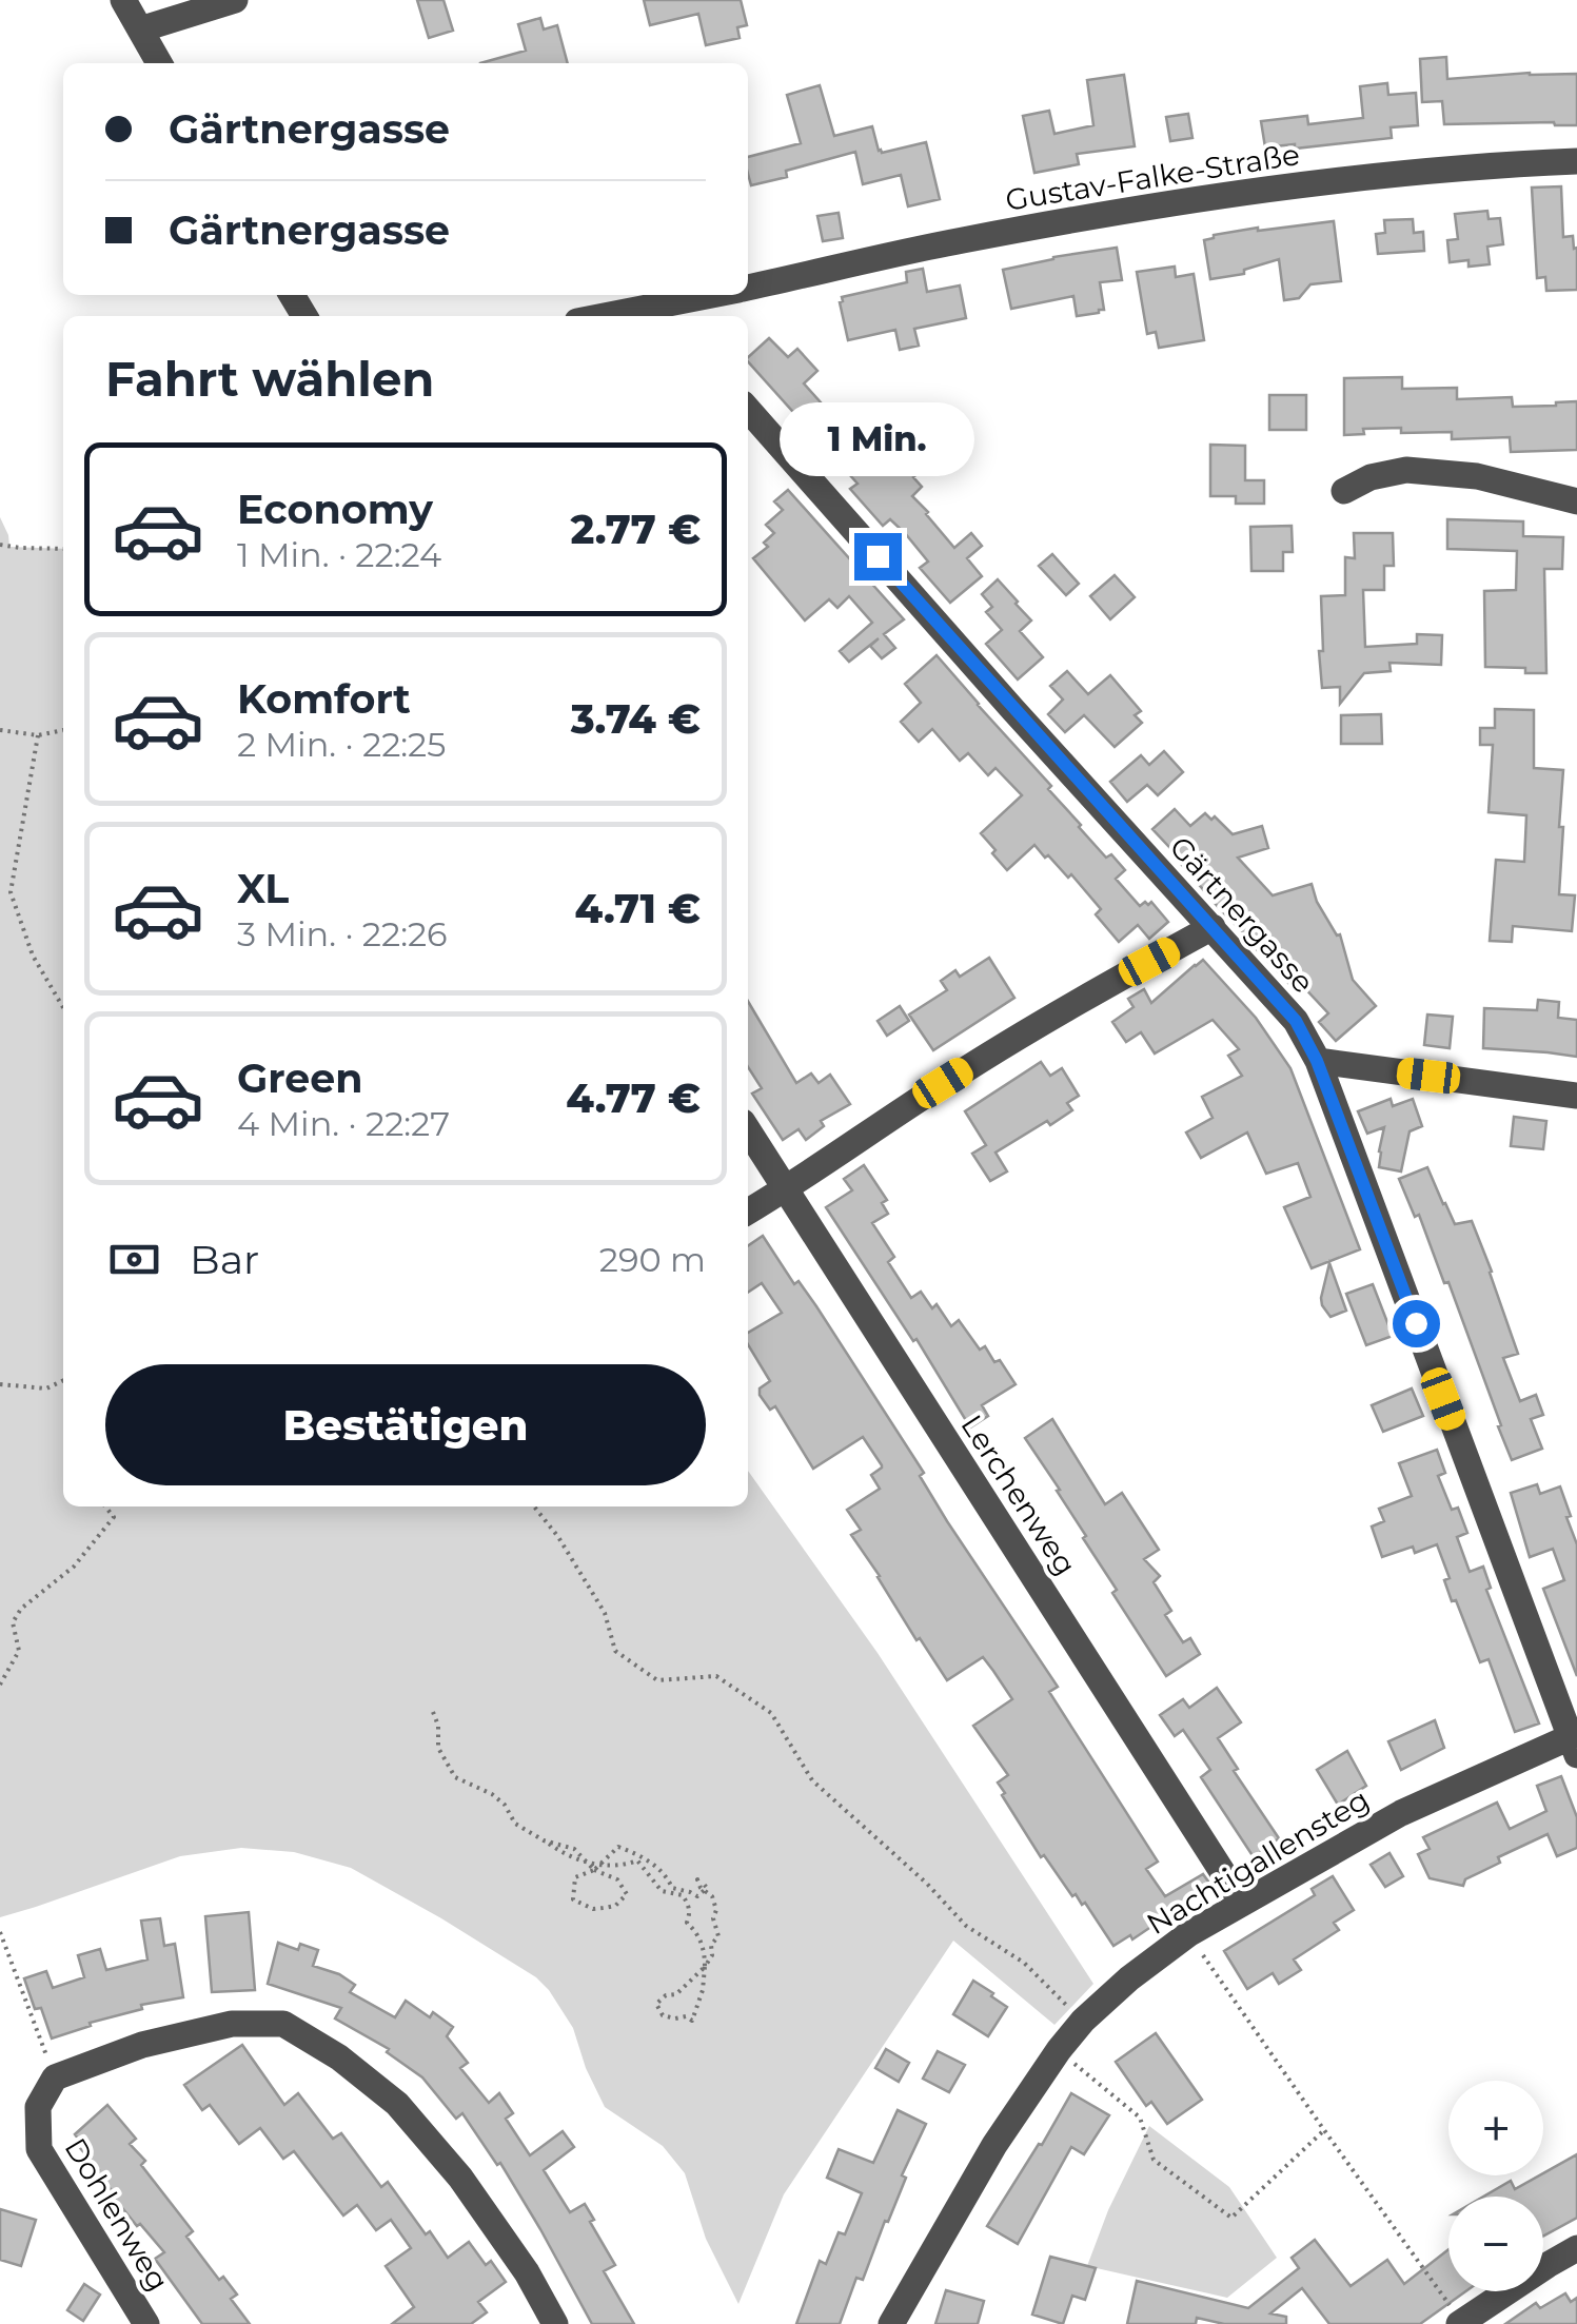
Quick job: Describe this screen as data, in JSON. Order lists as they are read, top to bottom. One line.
{"streets":{"street":["Gustav-Falke-Straße","Gärtnergasse","Lerchenweg","Nachtigallensteg","Dohlenweg"]},"crossings":[["Gärtnergasse","Nachtigallensteg"],["Lerchenweg","Nachtigallensteg"]],"page":{"banner":["Gärtnergasse","Gärtnergasse"],"heading":"Fahrt wählen","bubble":"1 Min.","list":[{"name":"Economy","note":"1 Min. · 22:24","value":"2.77 €"},{"name":"Komfort","note":"2 Min. · 22:25","value":"3.74 €"},{"name":"XL","note":"3 Min. · 22:26","value":"4.71 €"},{"name":"Green","note":"4 Min. · 22:27","value":"4.77 €"}],"pay":["Bar","290 m"],"buttons":"Bestätigen","map_buttons":["+","−"]}}
